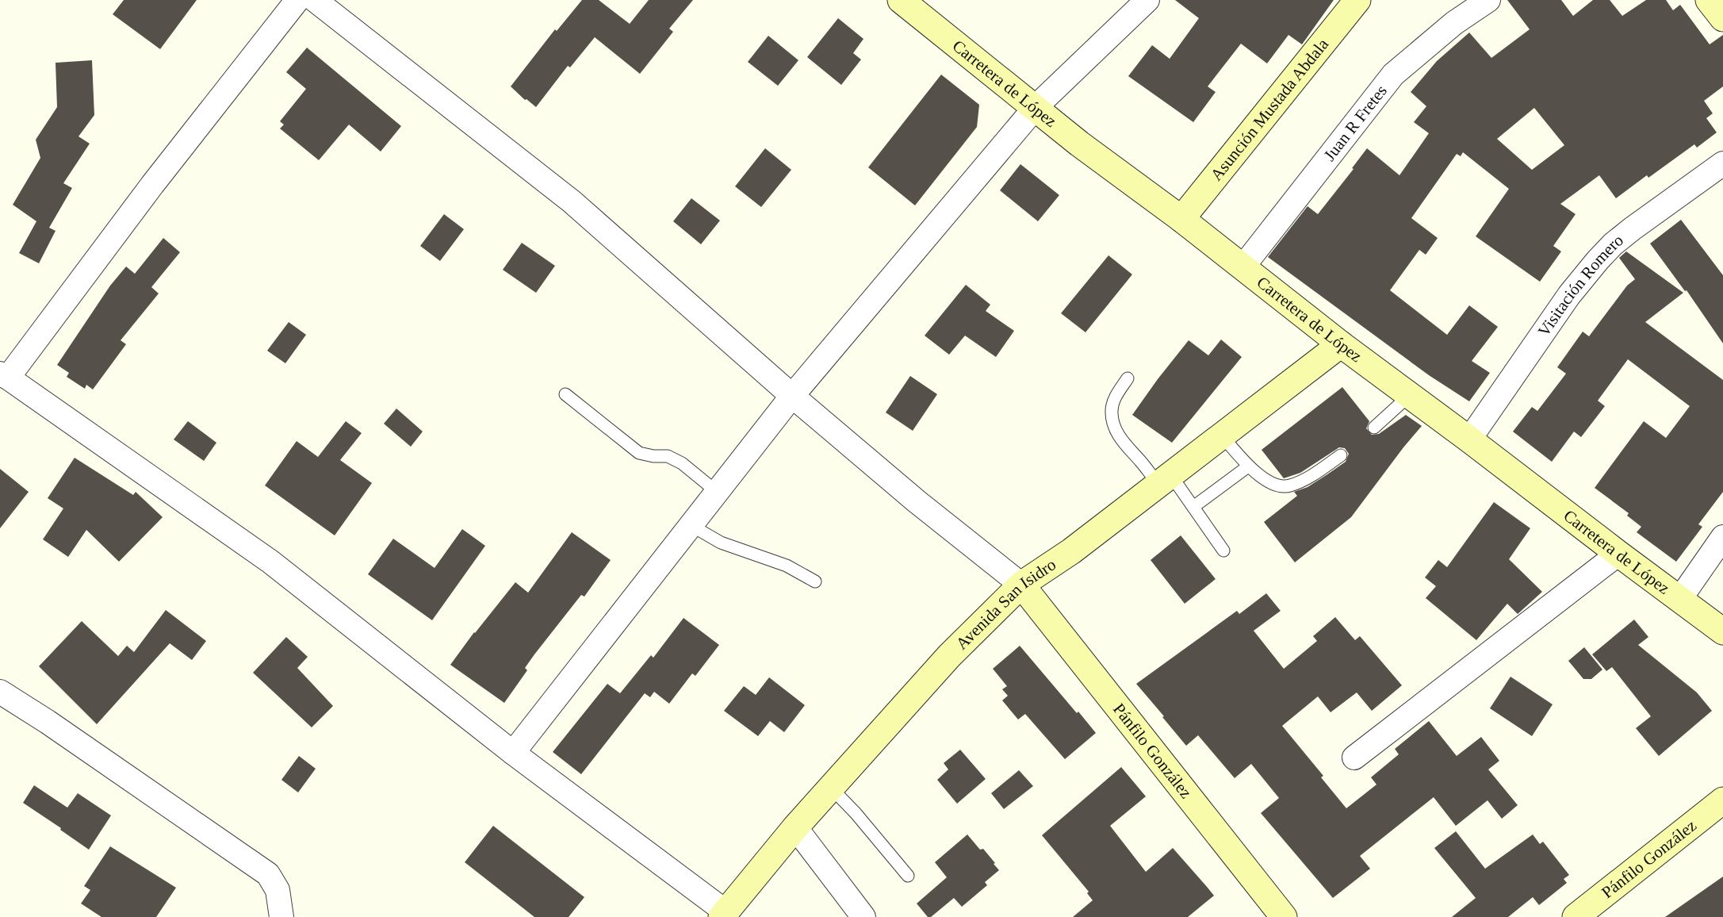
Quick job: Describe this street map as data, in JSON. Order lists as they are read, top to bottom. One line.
{"streets":{"main road":["Carretera de López","Asunción Mustada Abdala","Avenida San Isidro","Pánfilo González"],"street":["Juan R Fretes","Visitación Romero"]},"crossings":[["Carretera de López","Asunción Mustada Abdala"],["Carretera de López","Juan R Fretes"],["Carretera de López","Visitación Romero"],["Carretera de López","Avenida San Isidro"],["Avenida San Isidro","Pánfilo González"]]}
